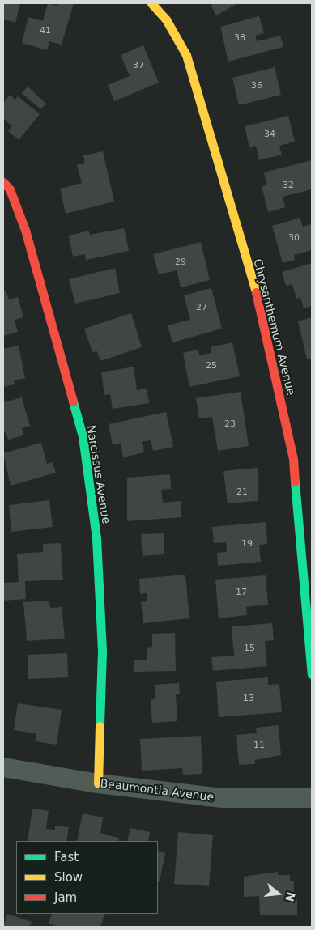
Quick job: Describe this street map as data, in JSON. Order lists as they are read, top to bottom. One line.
{"streets":{"street":["Chrysanthemum Avenue","Narcissus Avenue","Beaumontia Avenue"]},"crossings":[["Narcissus Avenue","Beaumontia Avenue"]],"house_numbers":["41","38","37","36","34","32","30","29","27","25","23","21","19","17","15","13","11"],"legend":["Fast","Slow","Jam"],"north":"right"}
